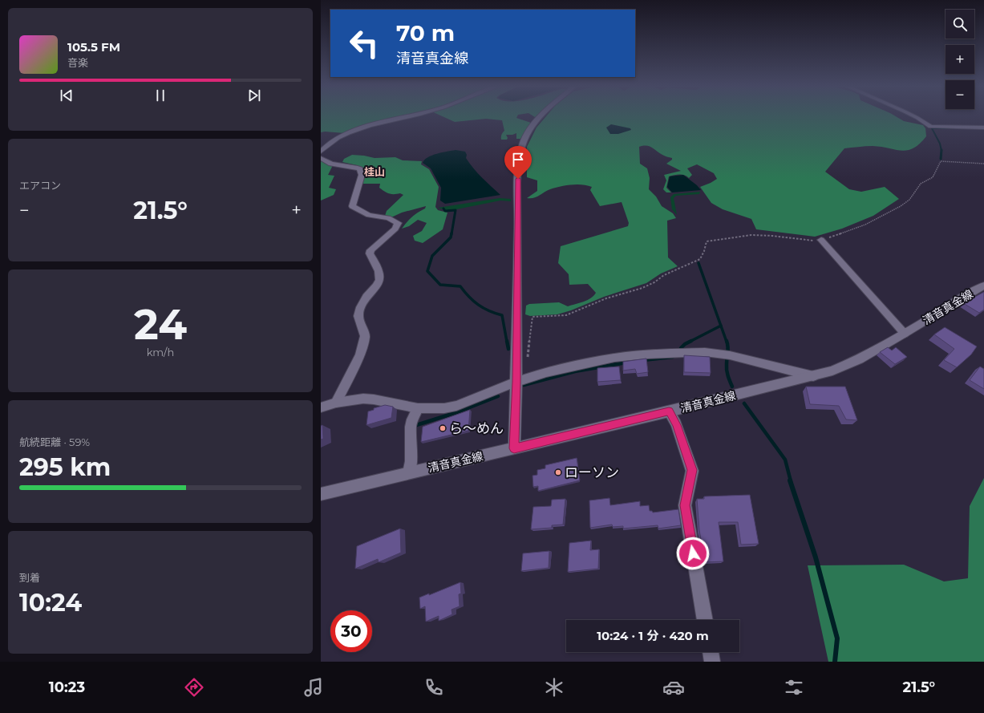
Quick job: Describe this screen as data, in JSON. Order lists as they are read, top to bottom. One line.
{"streets":{"street":["清音真金線"]},"districts":["桂山"],"places":["ら～めん","ローソン"],"page":{"map_buttons":["+","−"],"turn":["70 m","清音真金線"],"song":["105.5 FM","音楽"],"tile":["エアコン",["24","km/h"],["航続距離 · 59%","295 km"],["到着","10:24"]],"heat":["−","21.5°","+"],"limit":"30","trip":"10:24 · 1 分 · 420 m","tabs":["10:23","21.5°"]}}
